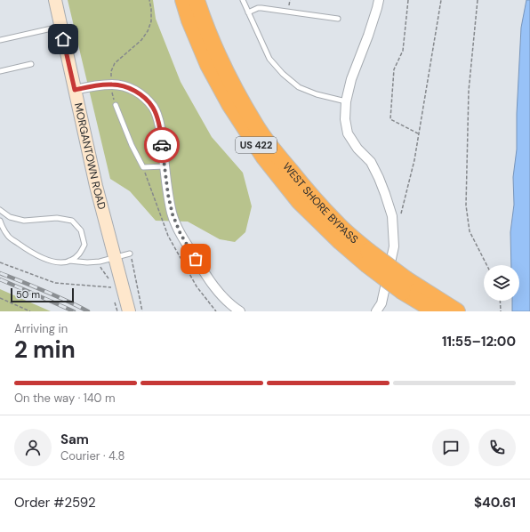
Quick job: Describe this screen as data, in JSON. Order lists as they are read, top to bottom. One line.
{"streets":{"highway":["US 422","WEST SHORE BYPASS"],"main road":["MORGANTOWN ROAD"]},"scale_bar":"50 m","page":{"scale":"50 m","heading":["2 min","Arriving in","11:55–12:00"],"panel":["Sam","Courier · 4.8","Order #2592","$40.61"],"bar":"On the way · 140 m"}}
